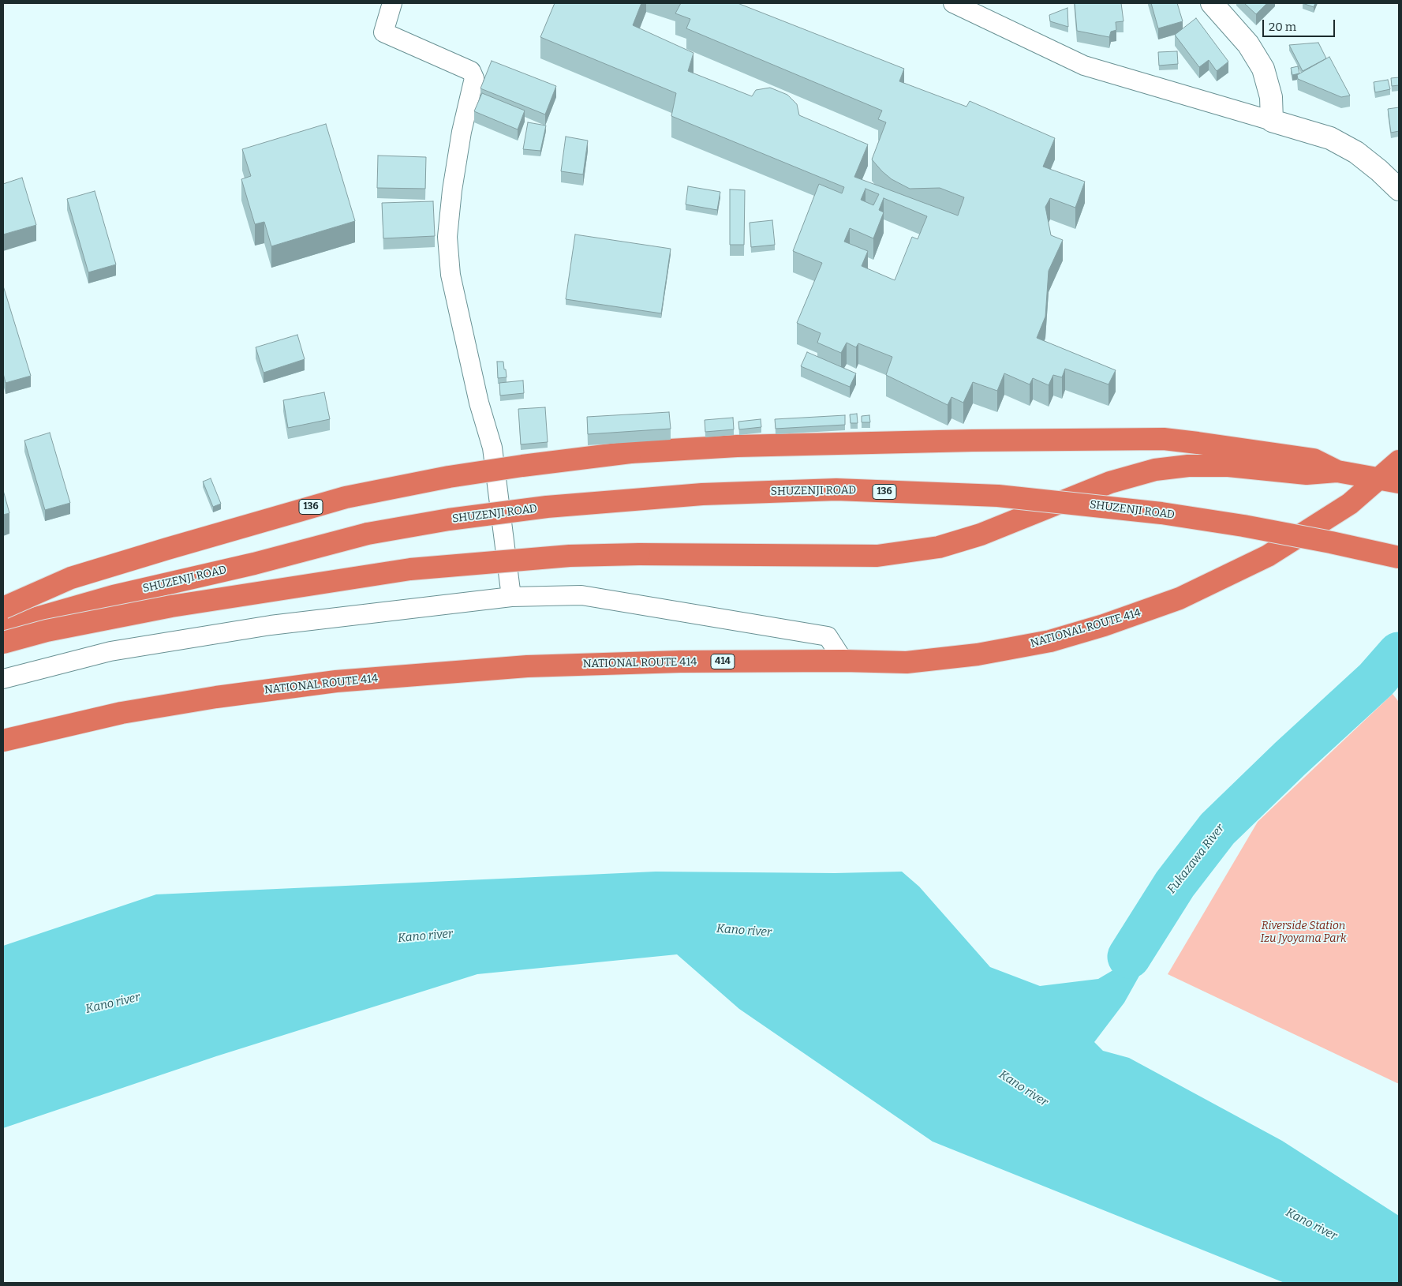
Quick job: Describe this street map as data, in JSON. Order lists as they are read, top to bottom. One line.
{"streets":{"highway":["SHUZENJI ROAD","136","NATIONAL ROUTE 414","414"]},"water":["Fukazawa River","Kano river"],"parks":["Riverside Station Izu Jyoyama Park"],"scale_bar":"20 m"}
